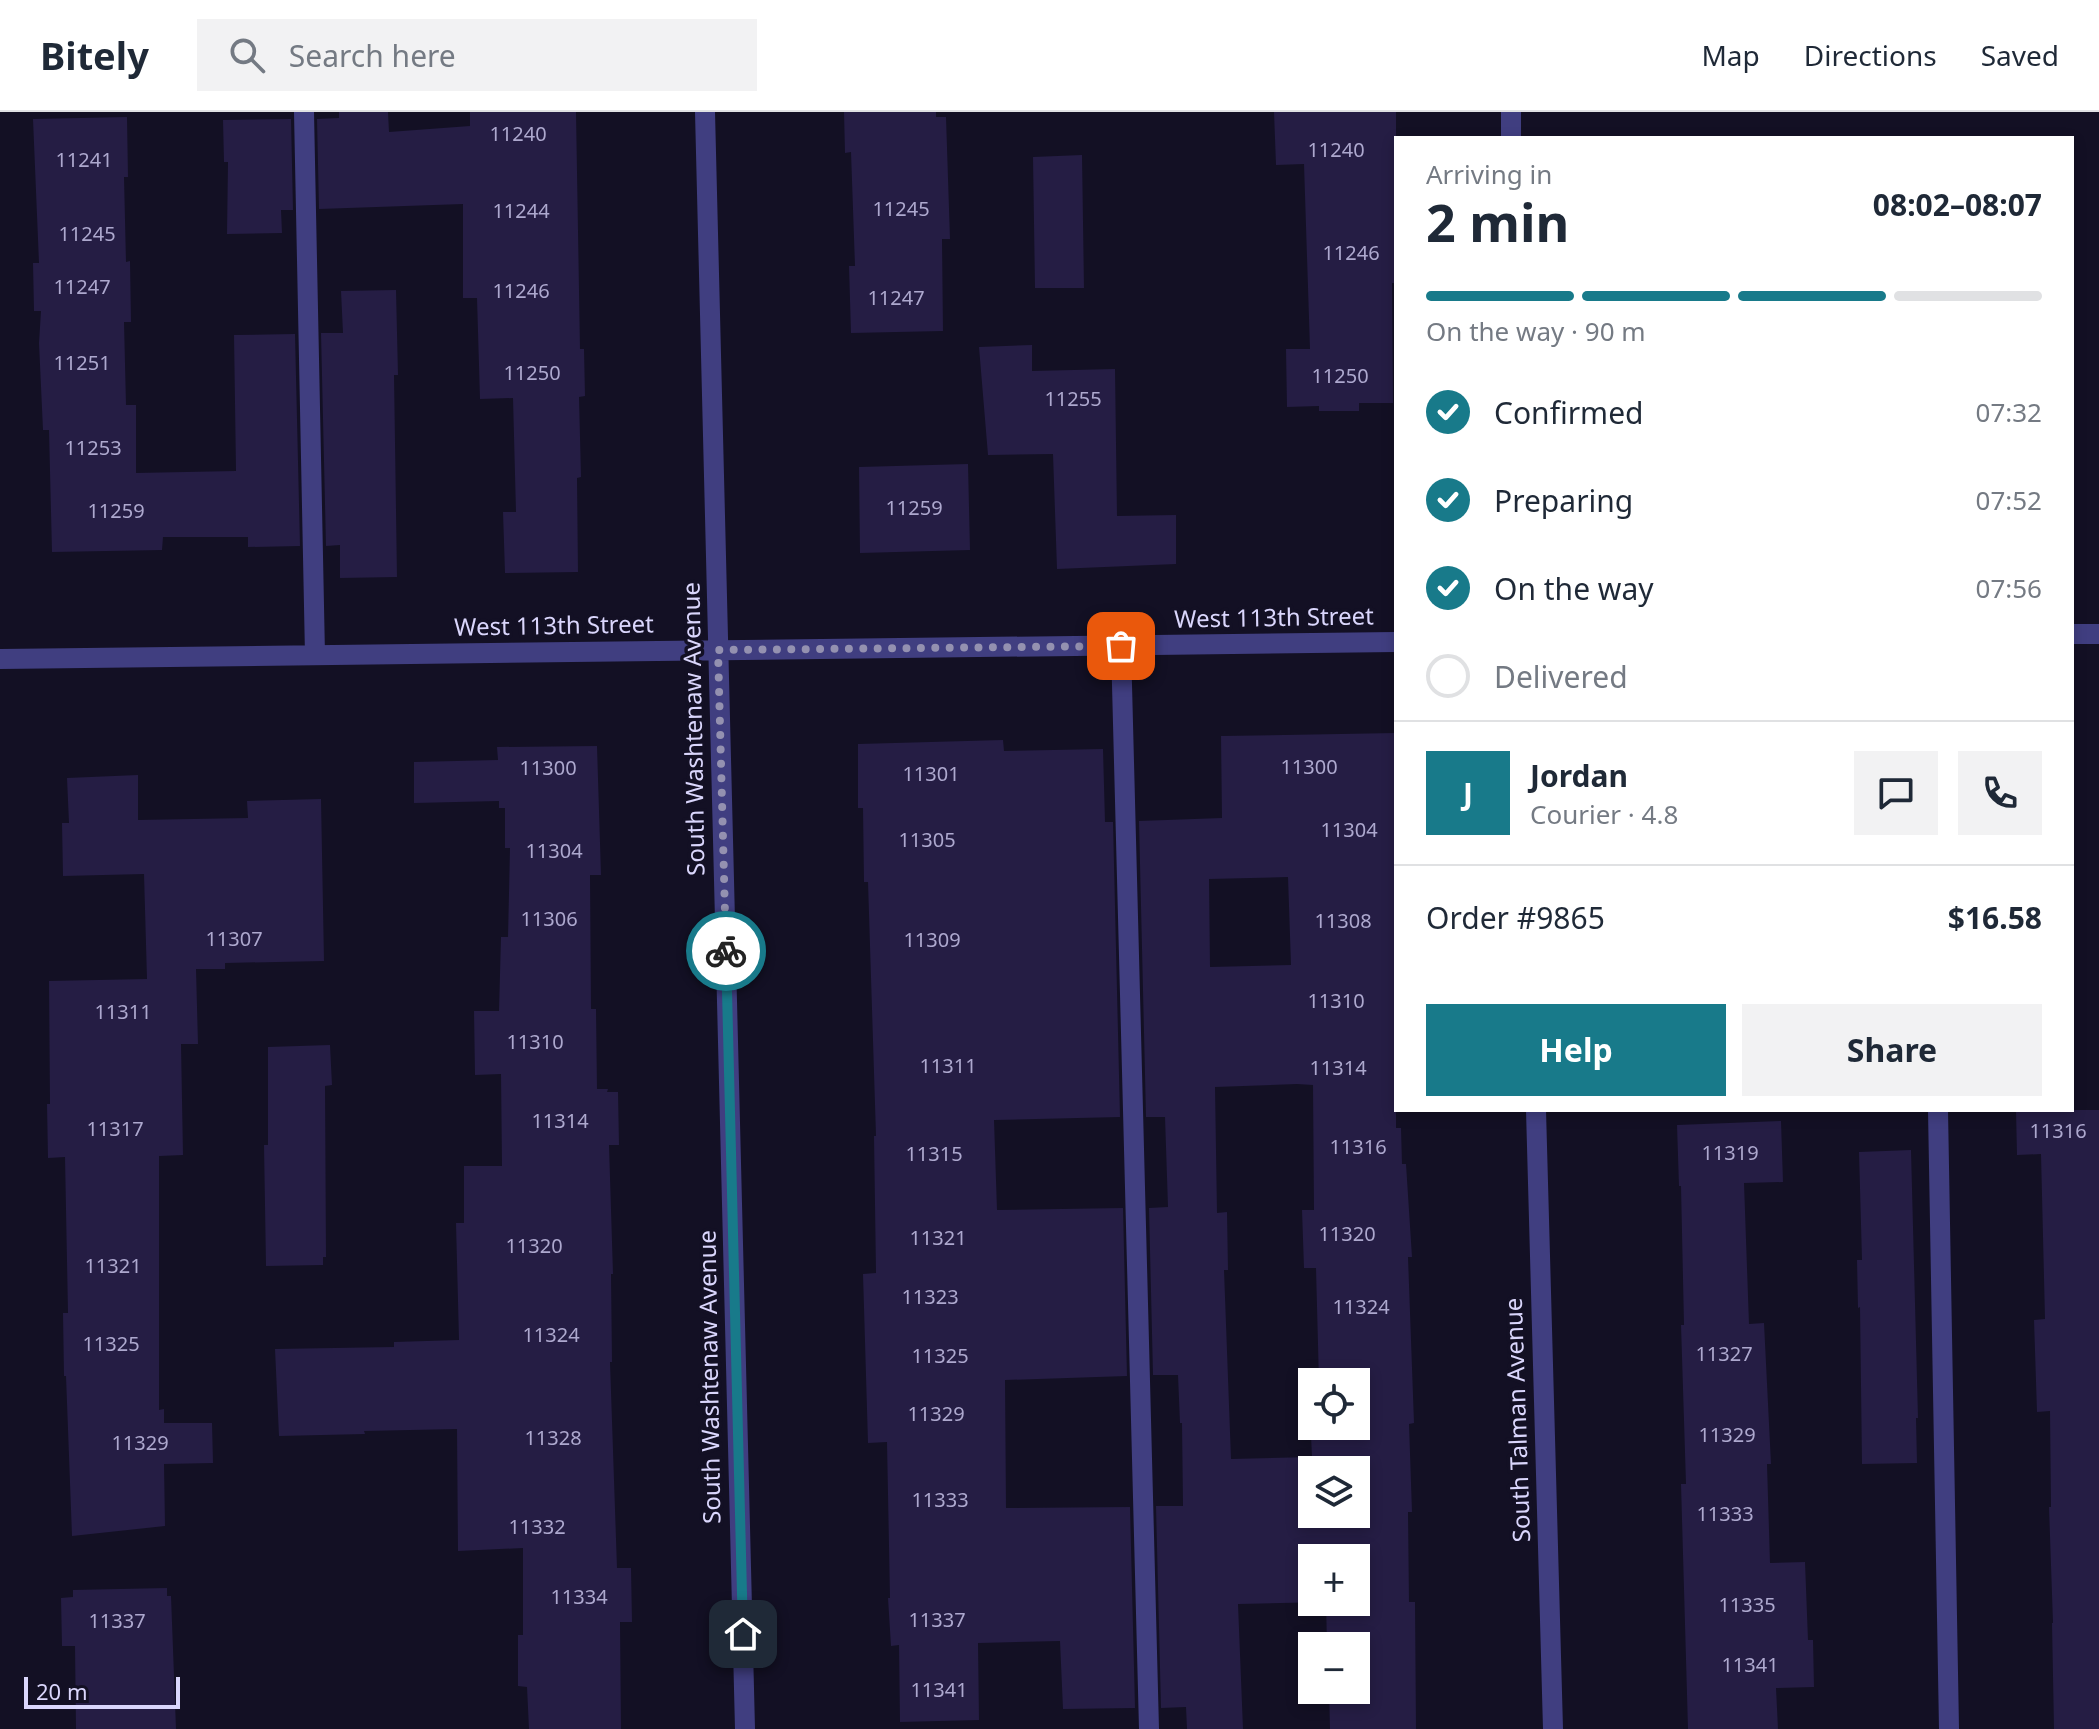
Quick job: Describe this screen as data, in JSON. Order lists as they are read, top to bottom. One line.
{"streets":{"street":["West 113th Street","South Washtenaw Avenue","South Talman Avenue"]},"crossings":[["West 113th Street","South Washtenaw Avenue"]],"house_numbers":["11240","11240","11241","11245","11244","11245","11246","11247","11246","11247","11251","11250","11250","11255","11253","11259","11259","11300","11300","11301","11304","11305","11304","11306","11308","11307","11309","11310","11311","11310","11311","11314","11314","11317","11316","11316","11319","11315","11320","11321","11320","11321","11323","11324","11324","11325","11327","11325","11329","11329","11328","11329","11333","11333","11332","11334","11335","11337","11337","11341","11341"],"scale_bar":"20 m","page":{"header":"Bitely","search":"Search here","nav":["Map","Directions","Saved"],"heading":["2 min","Arriving in","08:02–08:07"],"panel":["Jordan","Courier · 4.8","Order #9865","$16.58"],"bar":"On the way · 90 m","list":[["Confirmed","07:32"],["Preparing","07:52"],["On the way","07:56"],"Delivered"],"round":"J","buttons":["Help","Share"],"map_buttons":["+","−"],"scale":"20 m"}}
